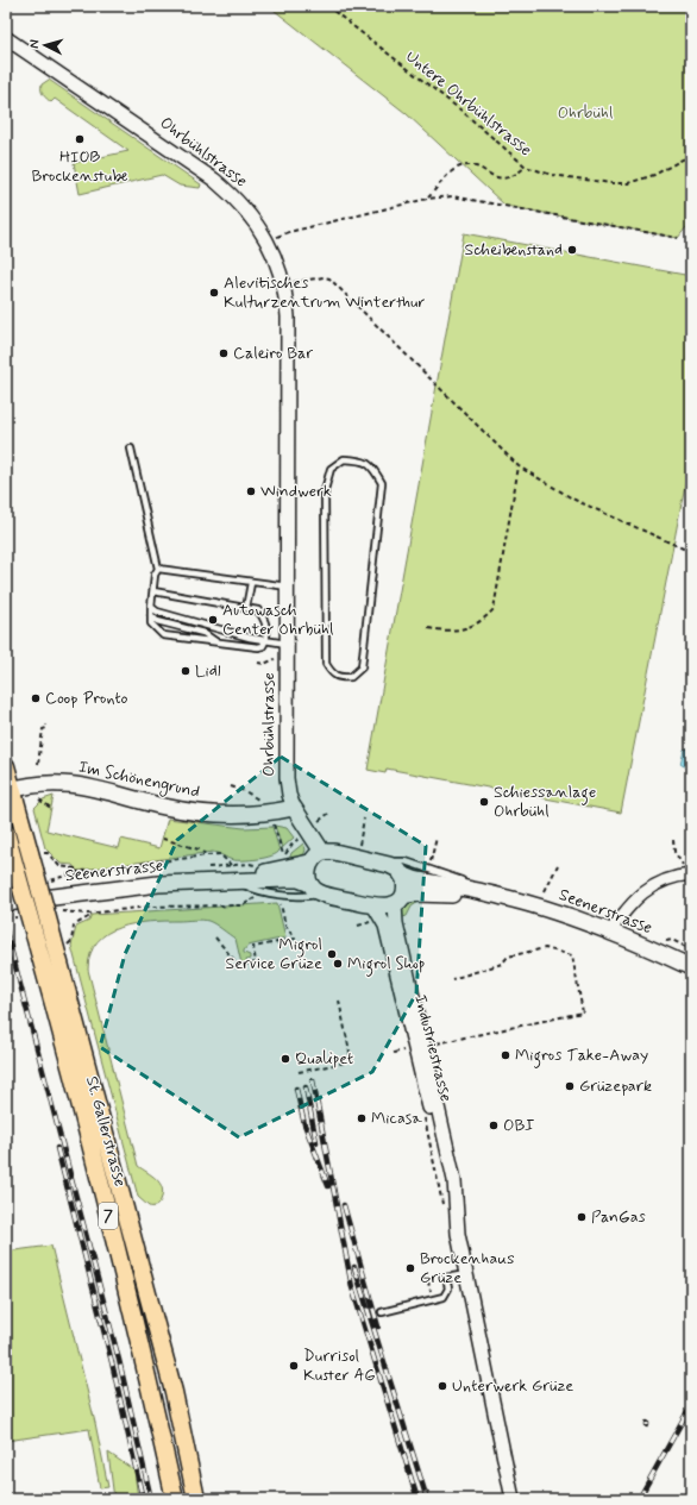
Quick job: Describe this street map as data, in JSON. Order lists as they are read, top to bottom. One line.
{"streets":{"main road":["Ohrbühlstrasse","Im Schönengrund","Seenerstrasse","St. Gallerstrasse","7"],"street":["Industriestrasse"],"path":["Untere Ohrbühlstrasse"]},"crossings":[["Ohrbühlstrasse","Im Schönengrund"],["Ohrbühlstrasse","Seenerstrasse"],["Im Schönengrund","St. Gallerstrasse"],["Seenerstrasse","Industriestrasse"]],"parks":["Ohrbühl"],"places":["HIOB Brockenstube","Scheibenstand","Alevitisches Kulturzentrum Winterthur","Caleiro Bar","Windwerk","Autowasch Center Ohrbühl","Lidl","Coop Pronto","Schiessanlage Ohrbühl","Migrol Service Grüze","Migrol Shop","Migros Take-Away","Qualipet","Grüzepark","Micasa","OBI","PanGas","Brockenhaus Grüze","Durrisol Kuster AG","Unterwerk Grüze"],"north":"left"}
